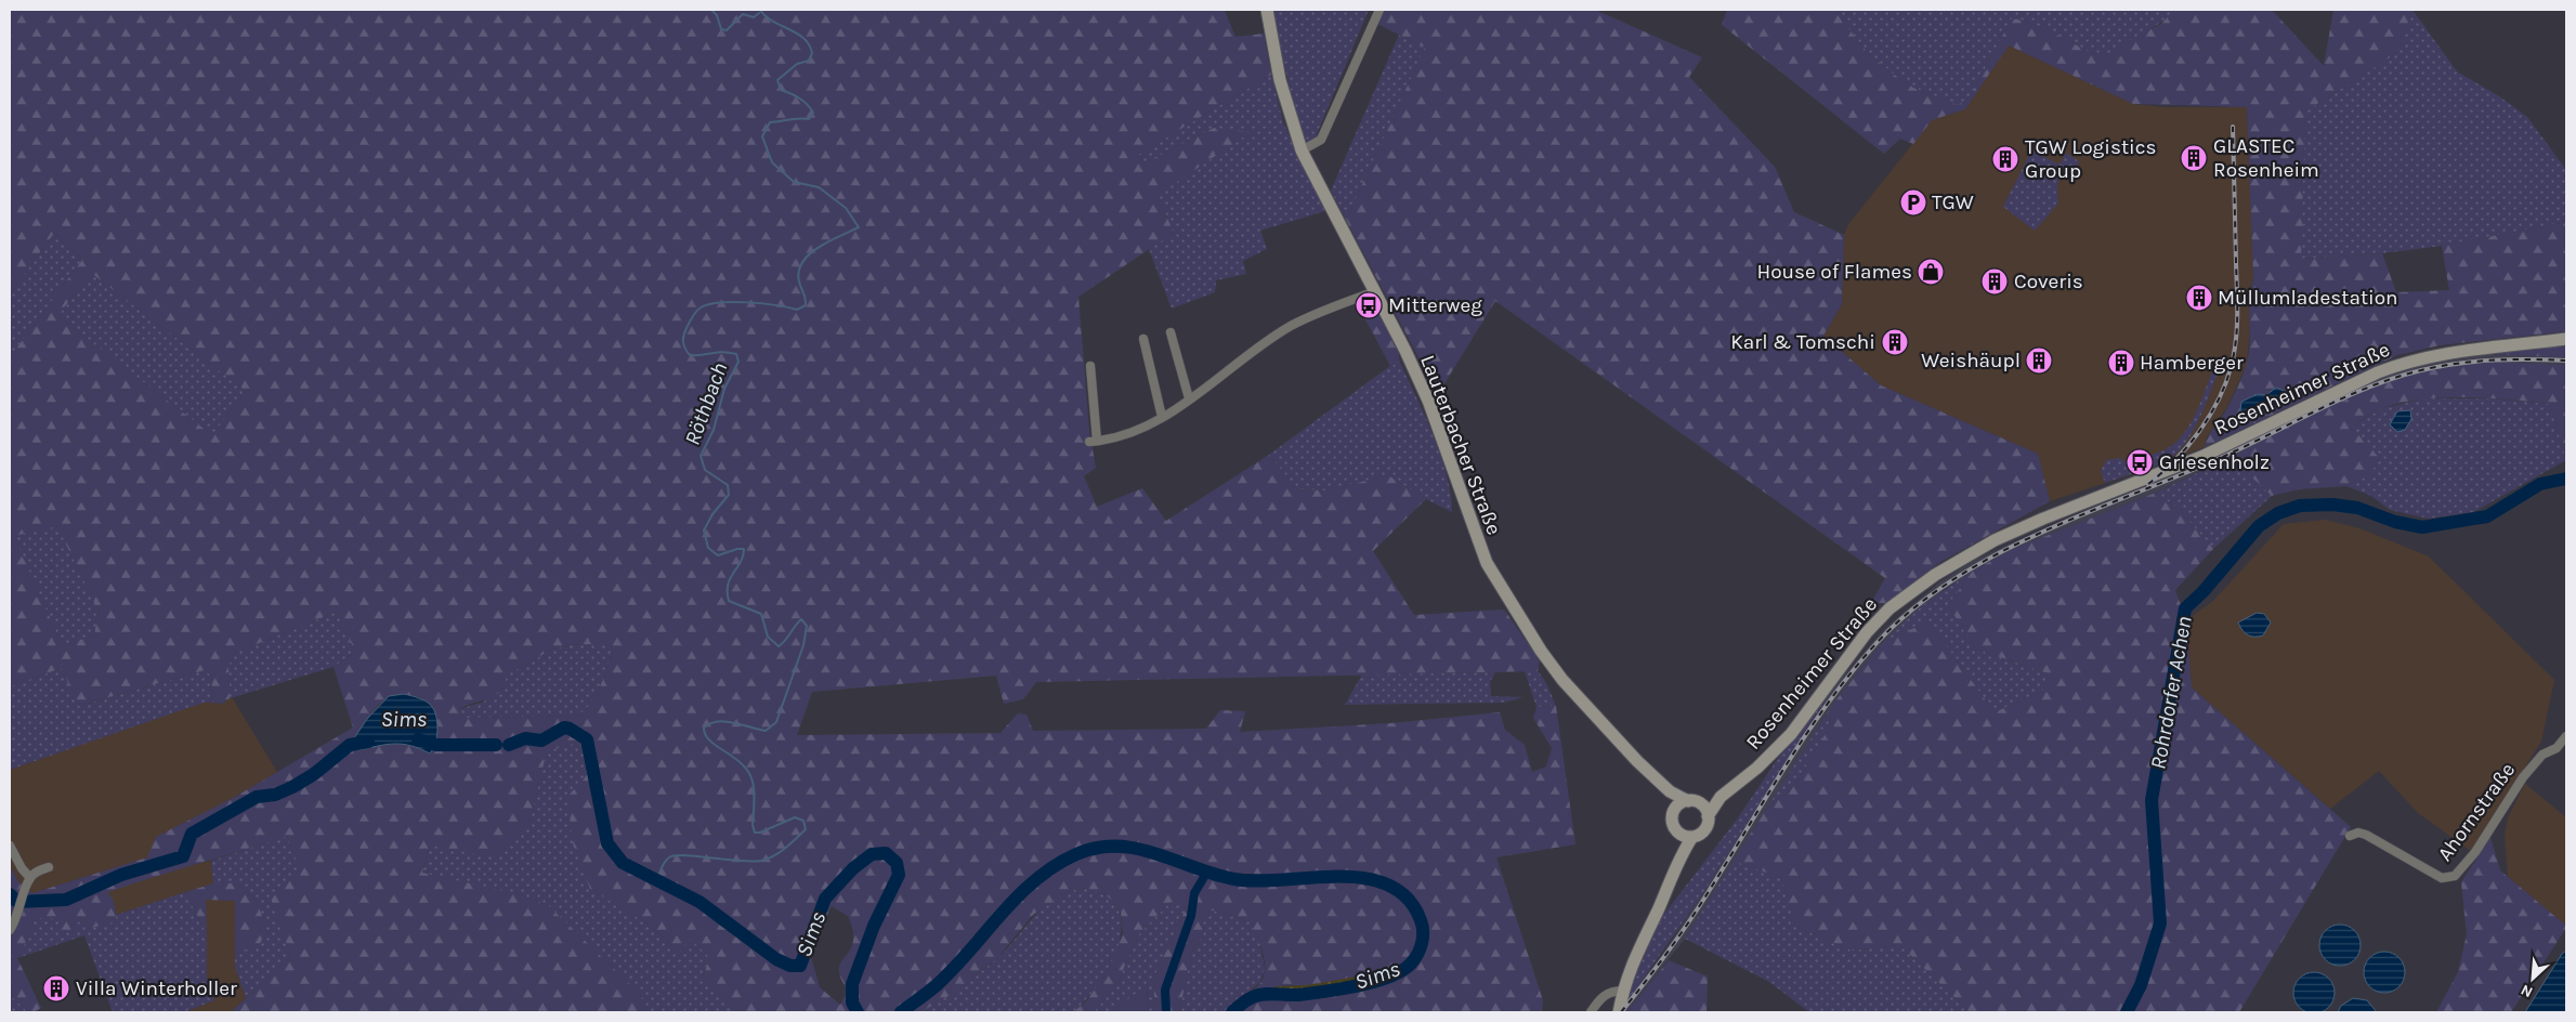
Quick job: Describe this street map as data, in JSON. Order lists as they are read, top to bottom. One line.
{"streets":{"main road":["Rosenheimer Straße","Lauterbacher Straße"],"street":["Ahornstraße"]},"crossings":[["Rosenheimer Straße","Lauterbacher Straße"]],"water":["Röthbach","Rohrdorfer Achen","Sims"],"places":{"building":["GLASTEC Rosenheim","TGW Logistics Group","Coveris","Müllumladestation","Karl & Tomschi","Weishäupl","Hamberger","Villa Winterholler"],"parking":["TGW"],"shop":["House of Flames"],"bus stop":["Mitterweg","Griesenholz"]},"north":"bottom left"}
